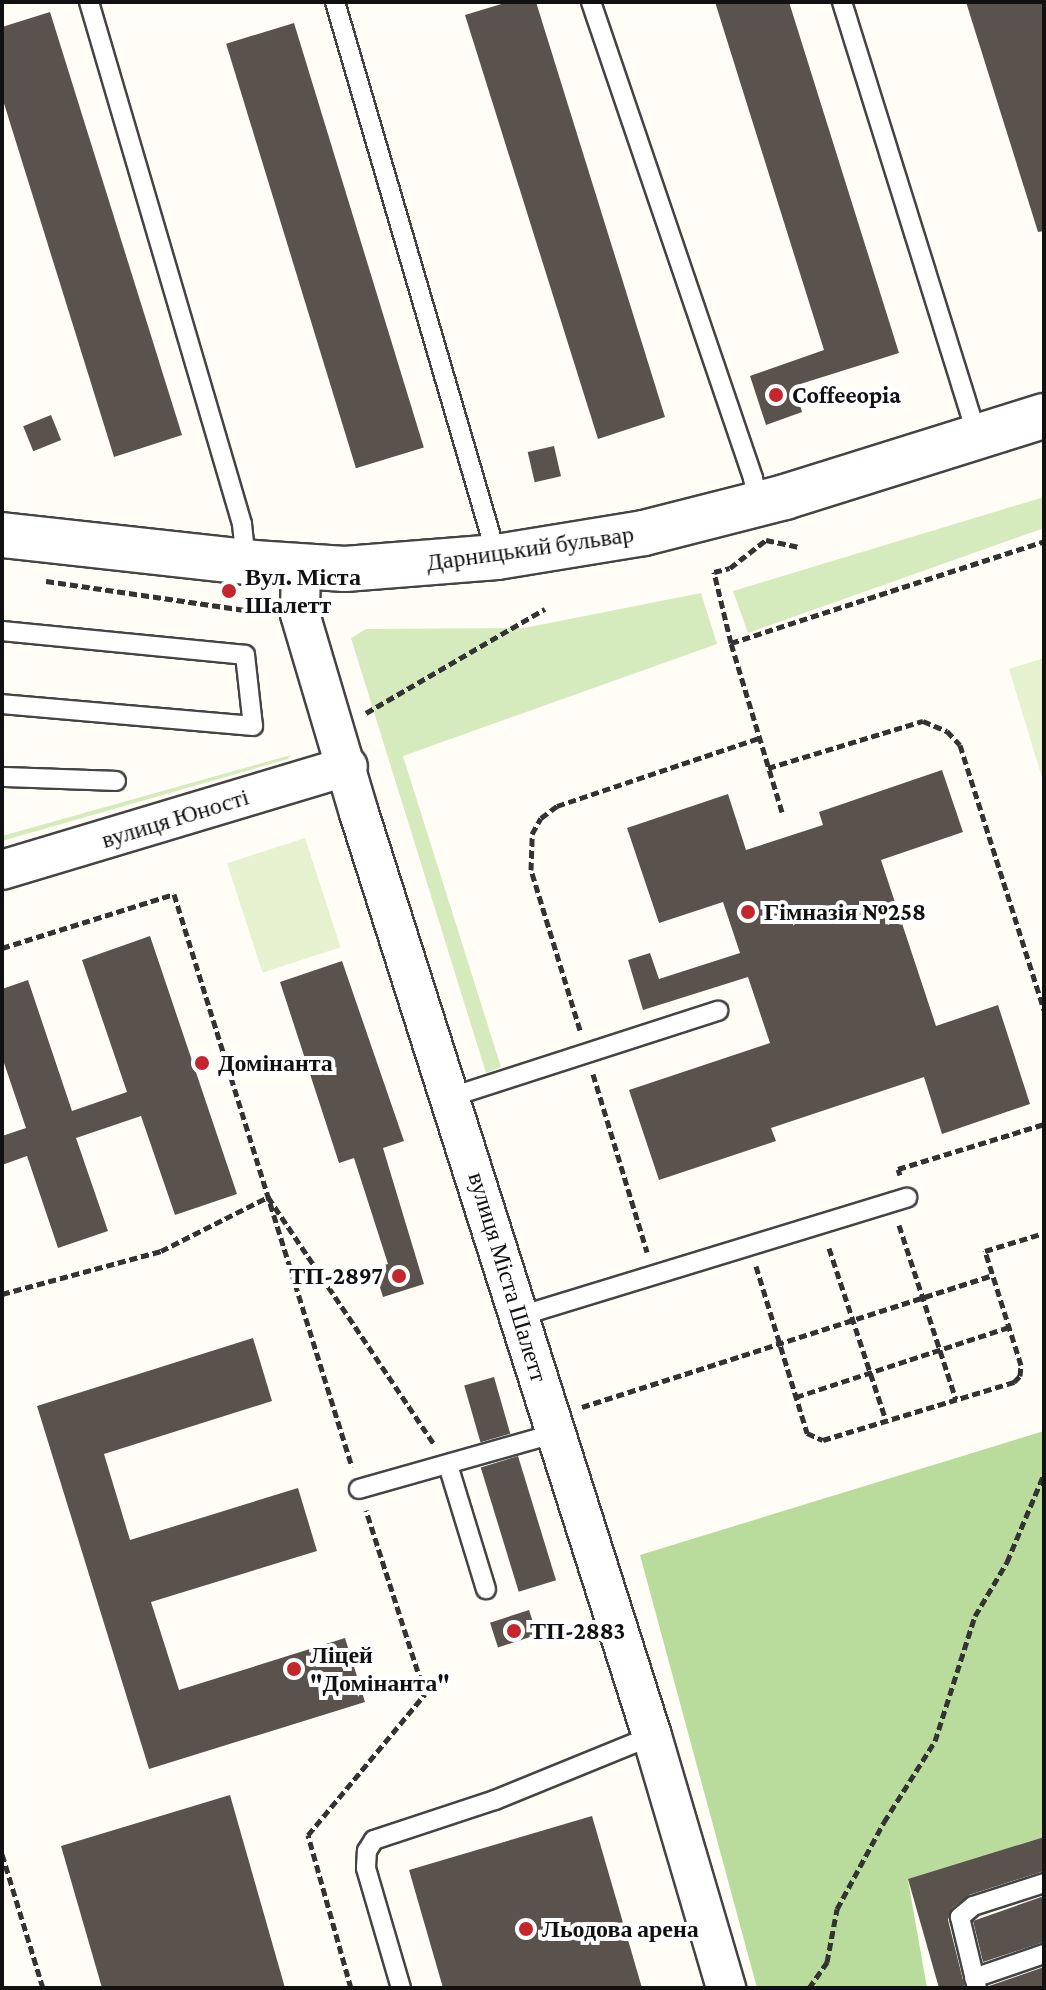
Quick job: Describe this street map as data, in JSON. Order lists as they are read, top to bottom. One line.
{"streets":{"street":["Дарницький бульвар","вулиця Юності","вулиця Міста Шалетт"]},"crossings":[["Дарницький бульвар","вулиця Міста Шалетт"],["вулиця Юності","вулиця Міста Шалетт"]],"places":["Coffeeopia","Вул. Міста Шалетт","Гімназія №258","Домінанта","ТП-2897","ТП-2883","Ліцей \"Домінанта\"","Льодова арена"]}
